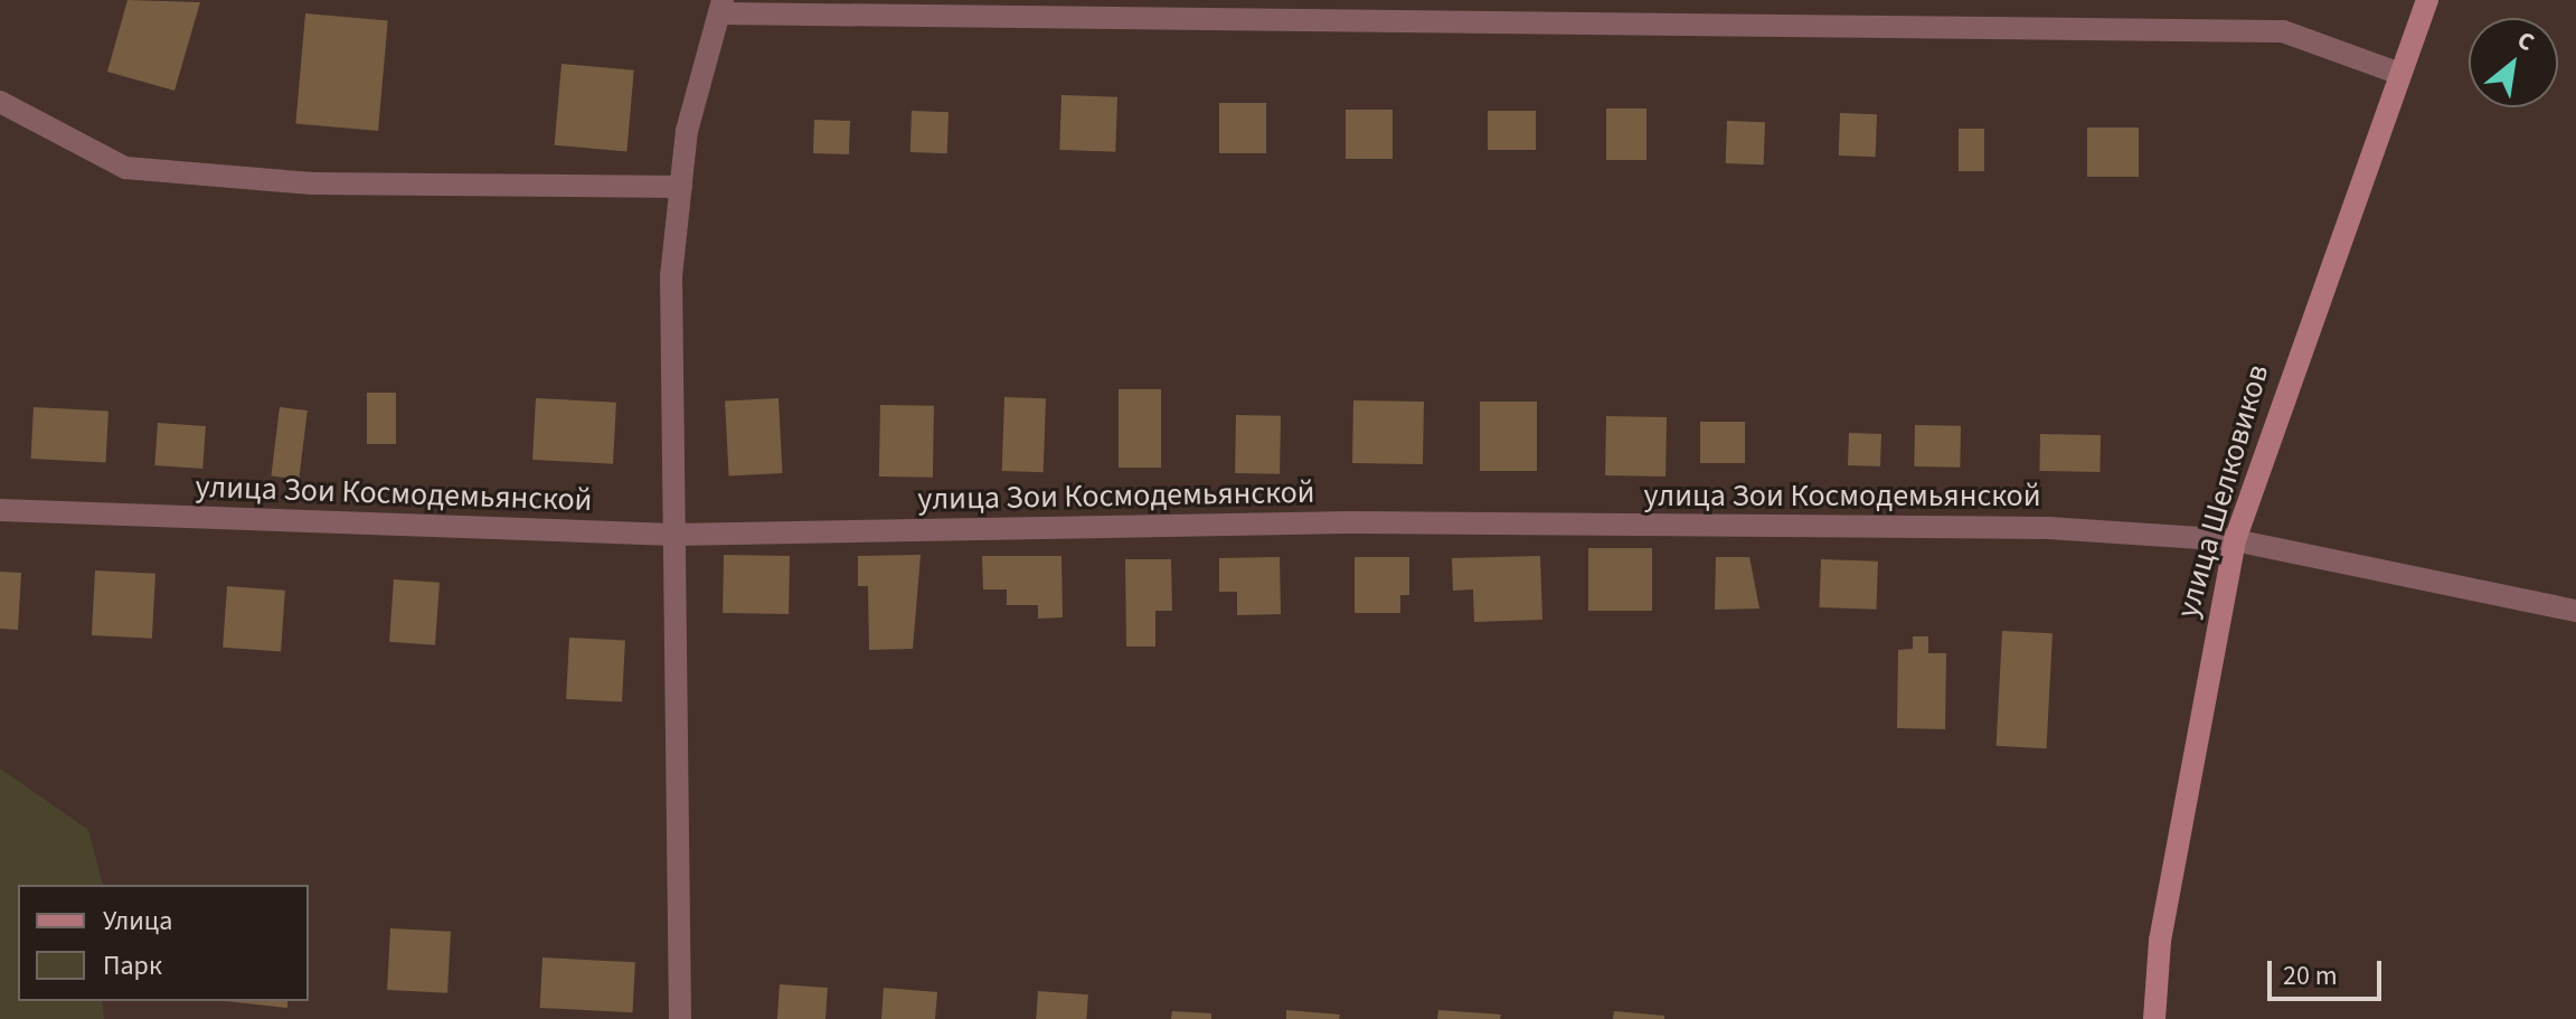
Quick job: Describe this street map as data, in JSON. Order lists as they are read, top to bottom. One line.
{"streets":{"street":["улица Шелковиков","улица Зои Космодемьянской"]},"crossings":[["улица Шелковиков","улица Зои Космодемьянской"]],"legend":["Улица","Парк"],"scale_bar":"20 m","north":"top right"}
